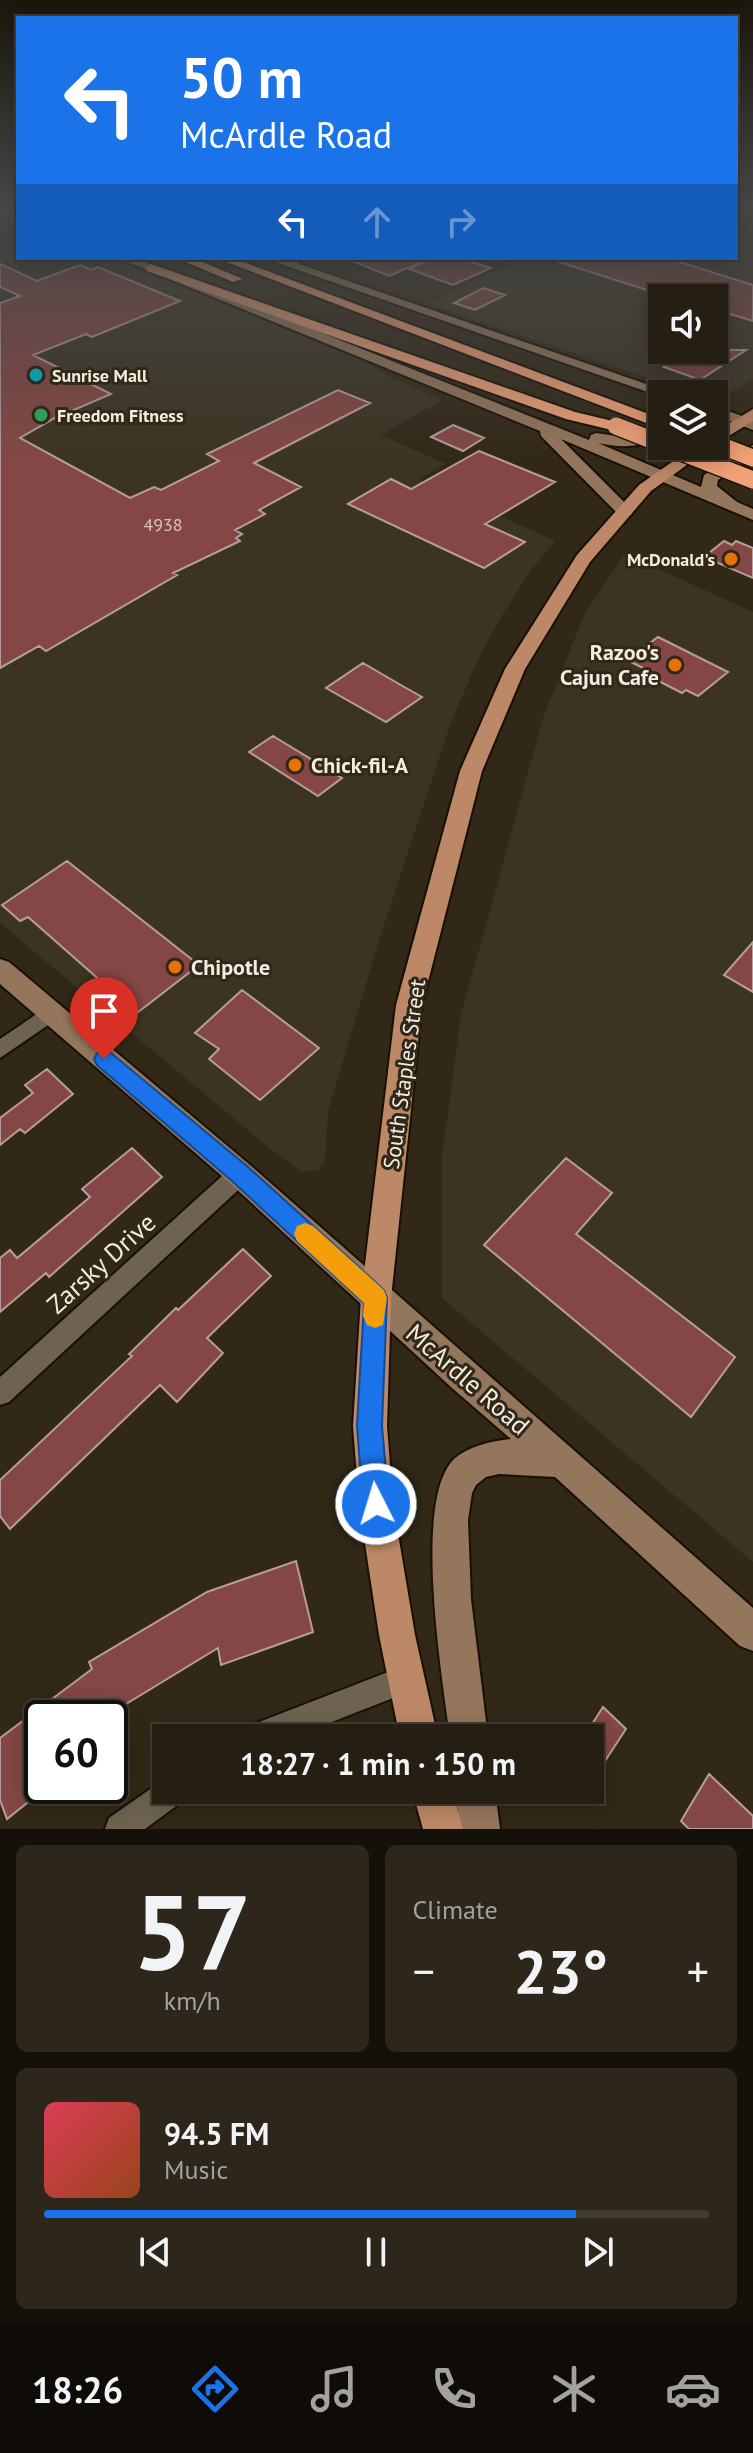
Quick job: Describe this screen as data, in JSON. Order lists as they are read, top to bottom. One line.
{"streets":{"main road":["South Staples Street","McArdle Road"],"street":["Zarsky Drive"]},"crossings":[["South Staples Street","McArdle Road"],["Zarsky Drive","McArdle Road"]],"places":["Sunrise Mall","Freedom Fitness","McDonald's","Razoo's Cajun Cafe","Chick-fil-A","Chipotle"],"house_numbers":["4938"],"page":{"turn":["50 m","McArdle Road"],"limit":"60","trip":"18:27 · 1 min · 150 m","tile":[["57","km/h"],"Climate"],"heat":["−","23°","+"],"song":["94.5 FM","Music"],"tabs":"18:26"}}
